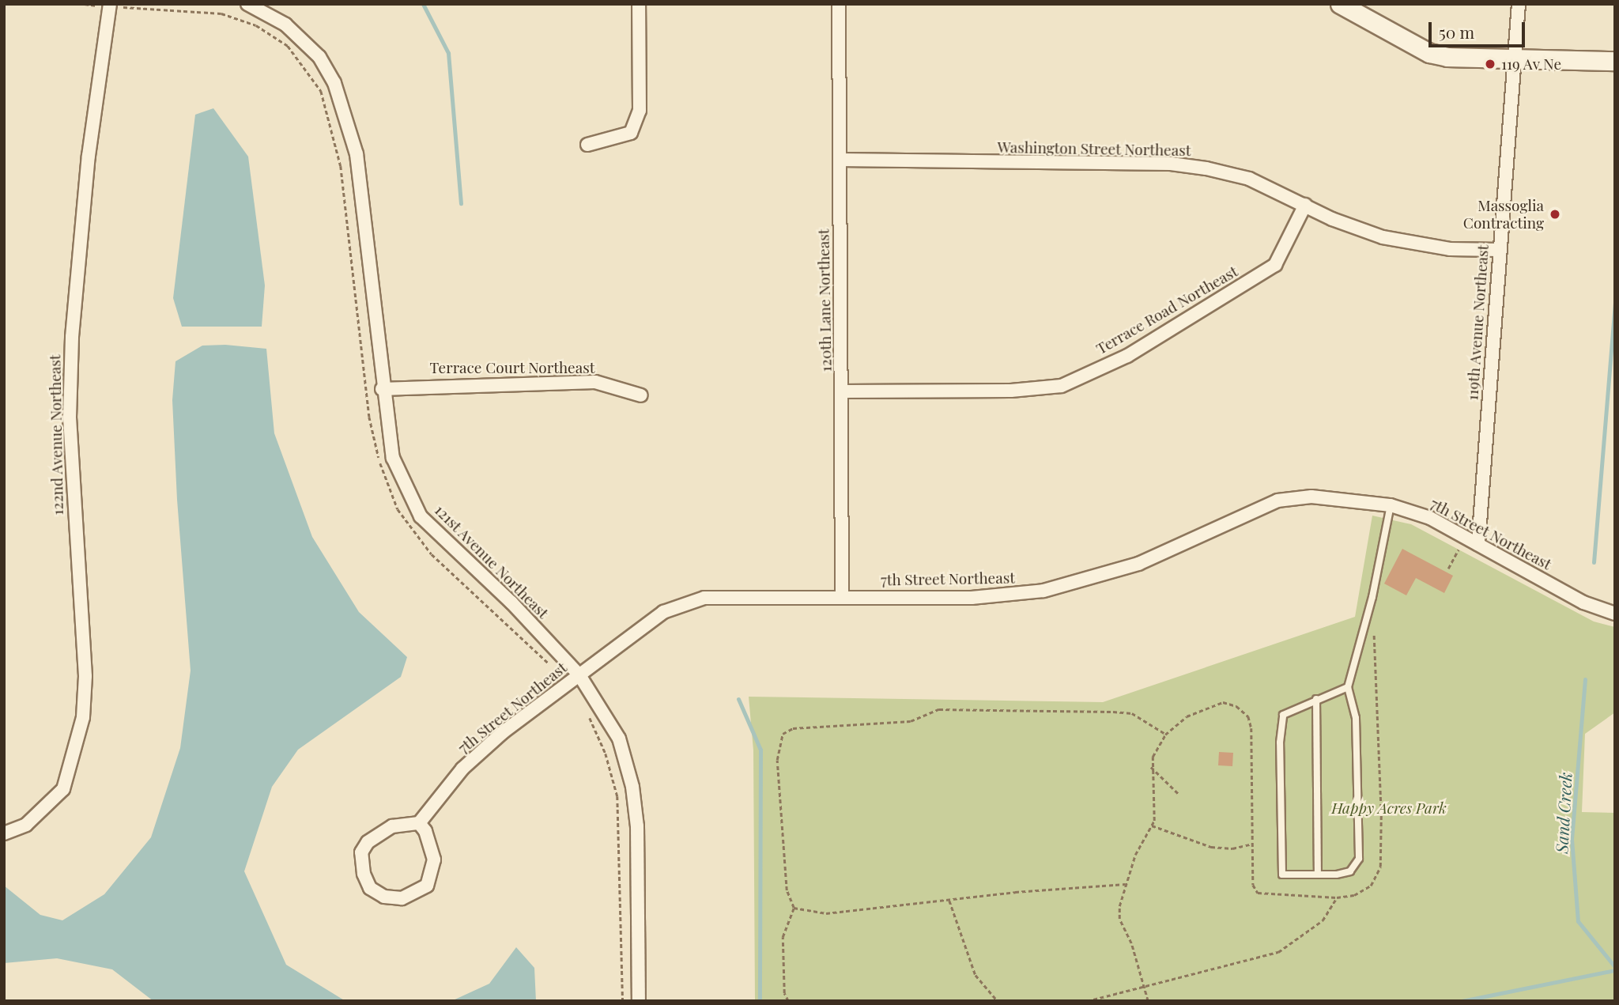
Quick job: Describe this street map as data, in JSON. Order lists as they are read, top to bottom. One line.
{"streets":{"street":["Washington Street Northeast","120th Lane Northeast","Terrace Road Northeast","119th Avenue Northeast","Terrace Court Northeast","122nd Avenue Northeast","7th Street Northeast","121st Avenue Northeast"]},"crossings":[["Washington Street Northeast","120th Lane Northeast"],["Washington Street Northeast","Terrace Road Northeast"],["Washington Street Northeast","119th Avenue Northeast"],["120th Lane Northeast","Terrace Road Northeast"],["120th Lane Northeast","7th Street Northeast"],["119th Avenue Northeast","7th Street Northeast"],["Terrace Court Northeast","121st Avenue Northeast"],["7th Street Northeast","121st Avenue Northeast"]],"water":["Sand Creek"],"parks":["Happy Acres Park"],"places":["119 Av Ne","Massoglia Contracting"],"scale_bar":"50 m"}
